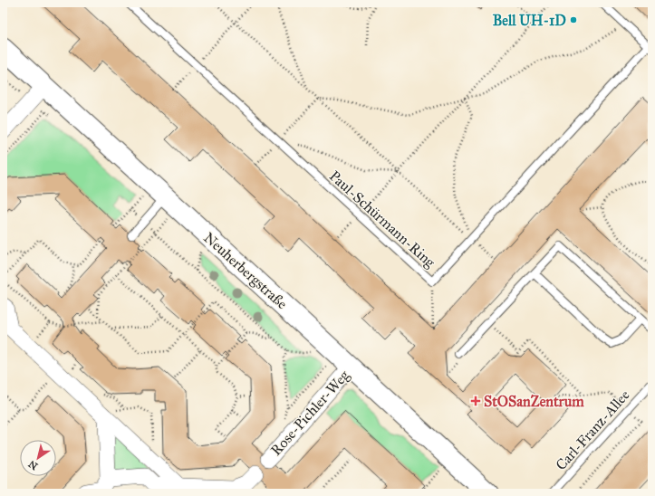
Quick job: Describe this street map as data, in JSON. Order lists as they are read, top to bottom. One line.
{"streets":{"main road":["Neuherbergstraße"],"street":["Rose-Pichler-Weg"],"lane":["Paul-Schürmann-Ring","Carl-Franz-Allee"]},"crossings":[["Neuherbergstraße","Rose-Pichler-Weg"]],"places":{"other":["Bell UH-1D"],"health":["StOSanZentrum"]},"north":"bottom left"}
